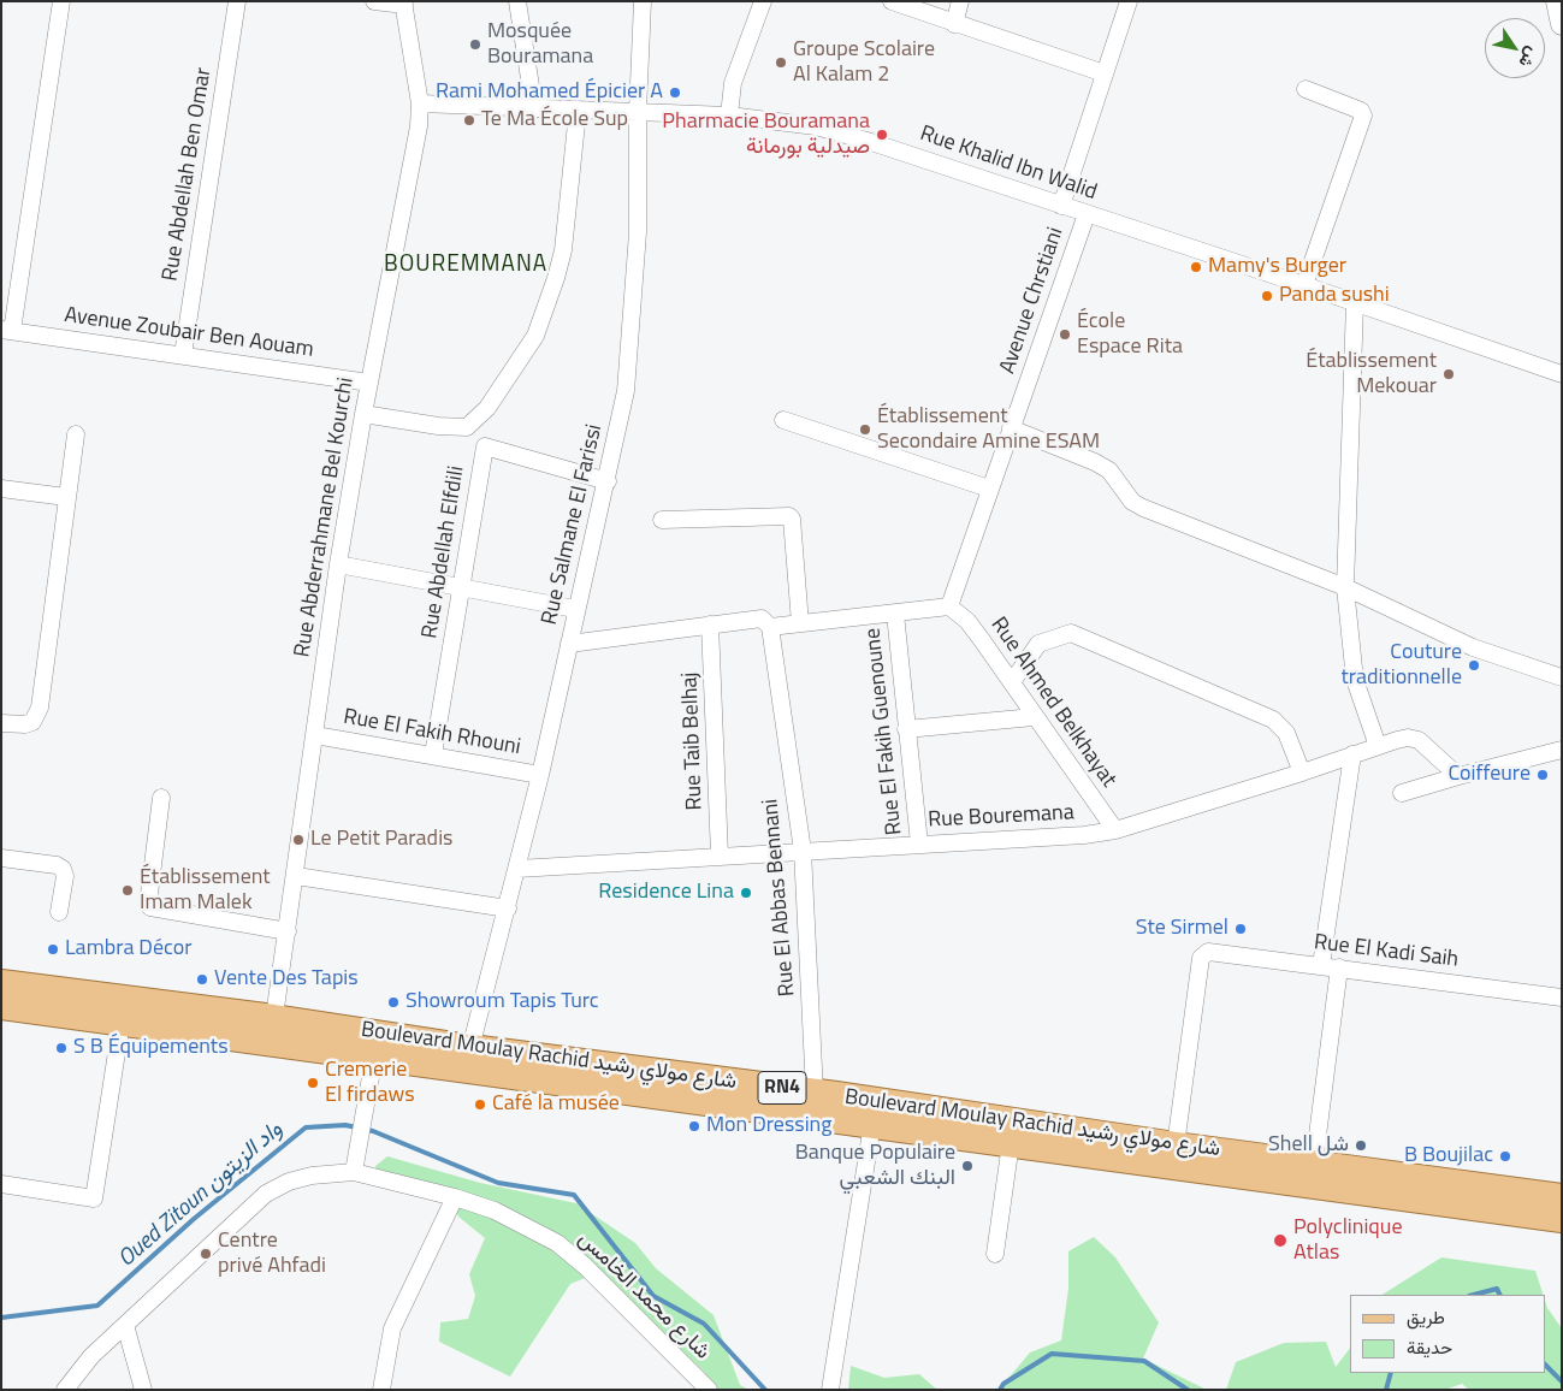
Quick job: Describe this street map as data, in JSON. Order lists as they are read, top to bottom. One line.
{"streets":{"main road":["Boulevard Moulay Rachid شارع مولاي رشيد","RN4"],"street":["Rue Khalid Ibn Walid","Rue Abdellah Ben Omar","Avenue Chrstiani","Avenue Zoubair Ben Aouam","Rue Abderrahmane Bel Kourchi","Rue Salmane El Farissi","Rue Abdellah Elfdili","Rue Ahmed Belkhayat","Rue El Fakih Guenoune","Rue El Fakih Rhouni","Rue Taib Belhaj","Rue Bouremana","Rue El Abbas Bennani","Rue El Kadi Saih","شارع محمد الخامس"]},"crossings":[["Rue Khalid Ibn Walid","Avenue Chrstiani"],["Rue Khalid Ibn Walid","Rue Abderrahmane Bel Kourchi"],["Rue Khalid Ibn Walid","Rue Salmane El Farissi"],["Rue Abdellah Ben Omar","Avenue Zoubair Ben Aouam"],["Avenue Chrstiani","Rue Ahmed Belkhayat"],["Avenue Zoubair Ben Aouam","Rue Abderrahmane Bel Kourchi"],["Rue Abderrahmane Bel Kourchi","Rue El Fakih Rhouni"],["Rue Abderrahmane Bel Kourchi","Boulevard Moulay Rachid شارع مولاي رشيد"],["Rue Salmane El Farissi","Rue Abdellah Elfdili"],["Rue Salmane El Farissi","Rue El Fakih Rhouni"],["Rue Salmane El Farissi","Rue Bouremana"],["Rue Salmane El Farissi","Boulevard Moulay Rachid شارع مولاي رشيد"],["Rue Abdellah Elfdili","Rue El Fakih Rhouni"],["Rue Ahmed Belkhayat","Rue Bouremana"],["Rue El Fakih Guenoune","Rue Bouremana"],["Rue Taib Belhaj","Rue Bouremana"],["Rue Bouremana","Rue El Abbas Bennani"],["Rue El Abbas Bennani","Boulevard Moulay Rachid شارع مولاي رشيد"],["Rue El Kadi Saih","Boulevard Moulay Rachid شارع مولاي رشيد"]],"districts":["BOUREMMANA"],"water":["Oued Zitoun واد الزيتون"],"places":["Mosquée Bouramana","Groupe Scolaire Al Kalam 2","Rami Mohamed Épicier A","Te Ma École Sup","Pharmacie Bouramana صيدلية بورمانة","Mamy's Burger","Panda sushi","École Espace Rita","Établissement Mekouar","Établissement Secondaire Amine ESAM","Couture traditionnelle","Coiffeure","Le Petit Paradis","Établissement Imam Malek","Residence Lina","Ste Sirmel","Lambra Décor","Vente Des Tapis","Showroum Tapis Turc","S B Équipements","Cremerie El firdaws","Café la musée","Mon Dressing","Shell شل","B Boujilac","Banque Populaire البنك الشعبي","Polyclinique Atlas","Centre privé Ahfadi"],"legend":["طريق","حديقة"],"north":"bottom right"}
